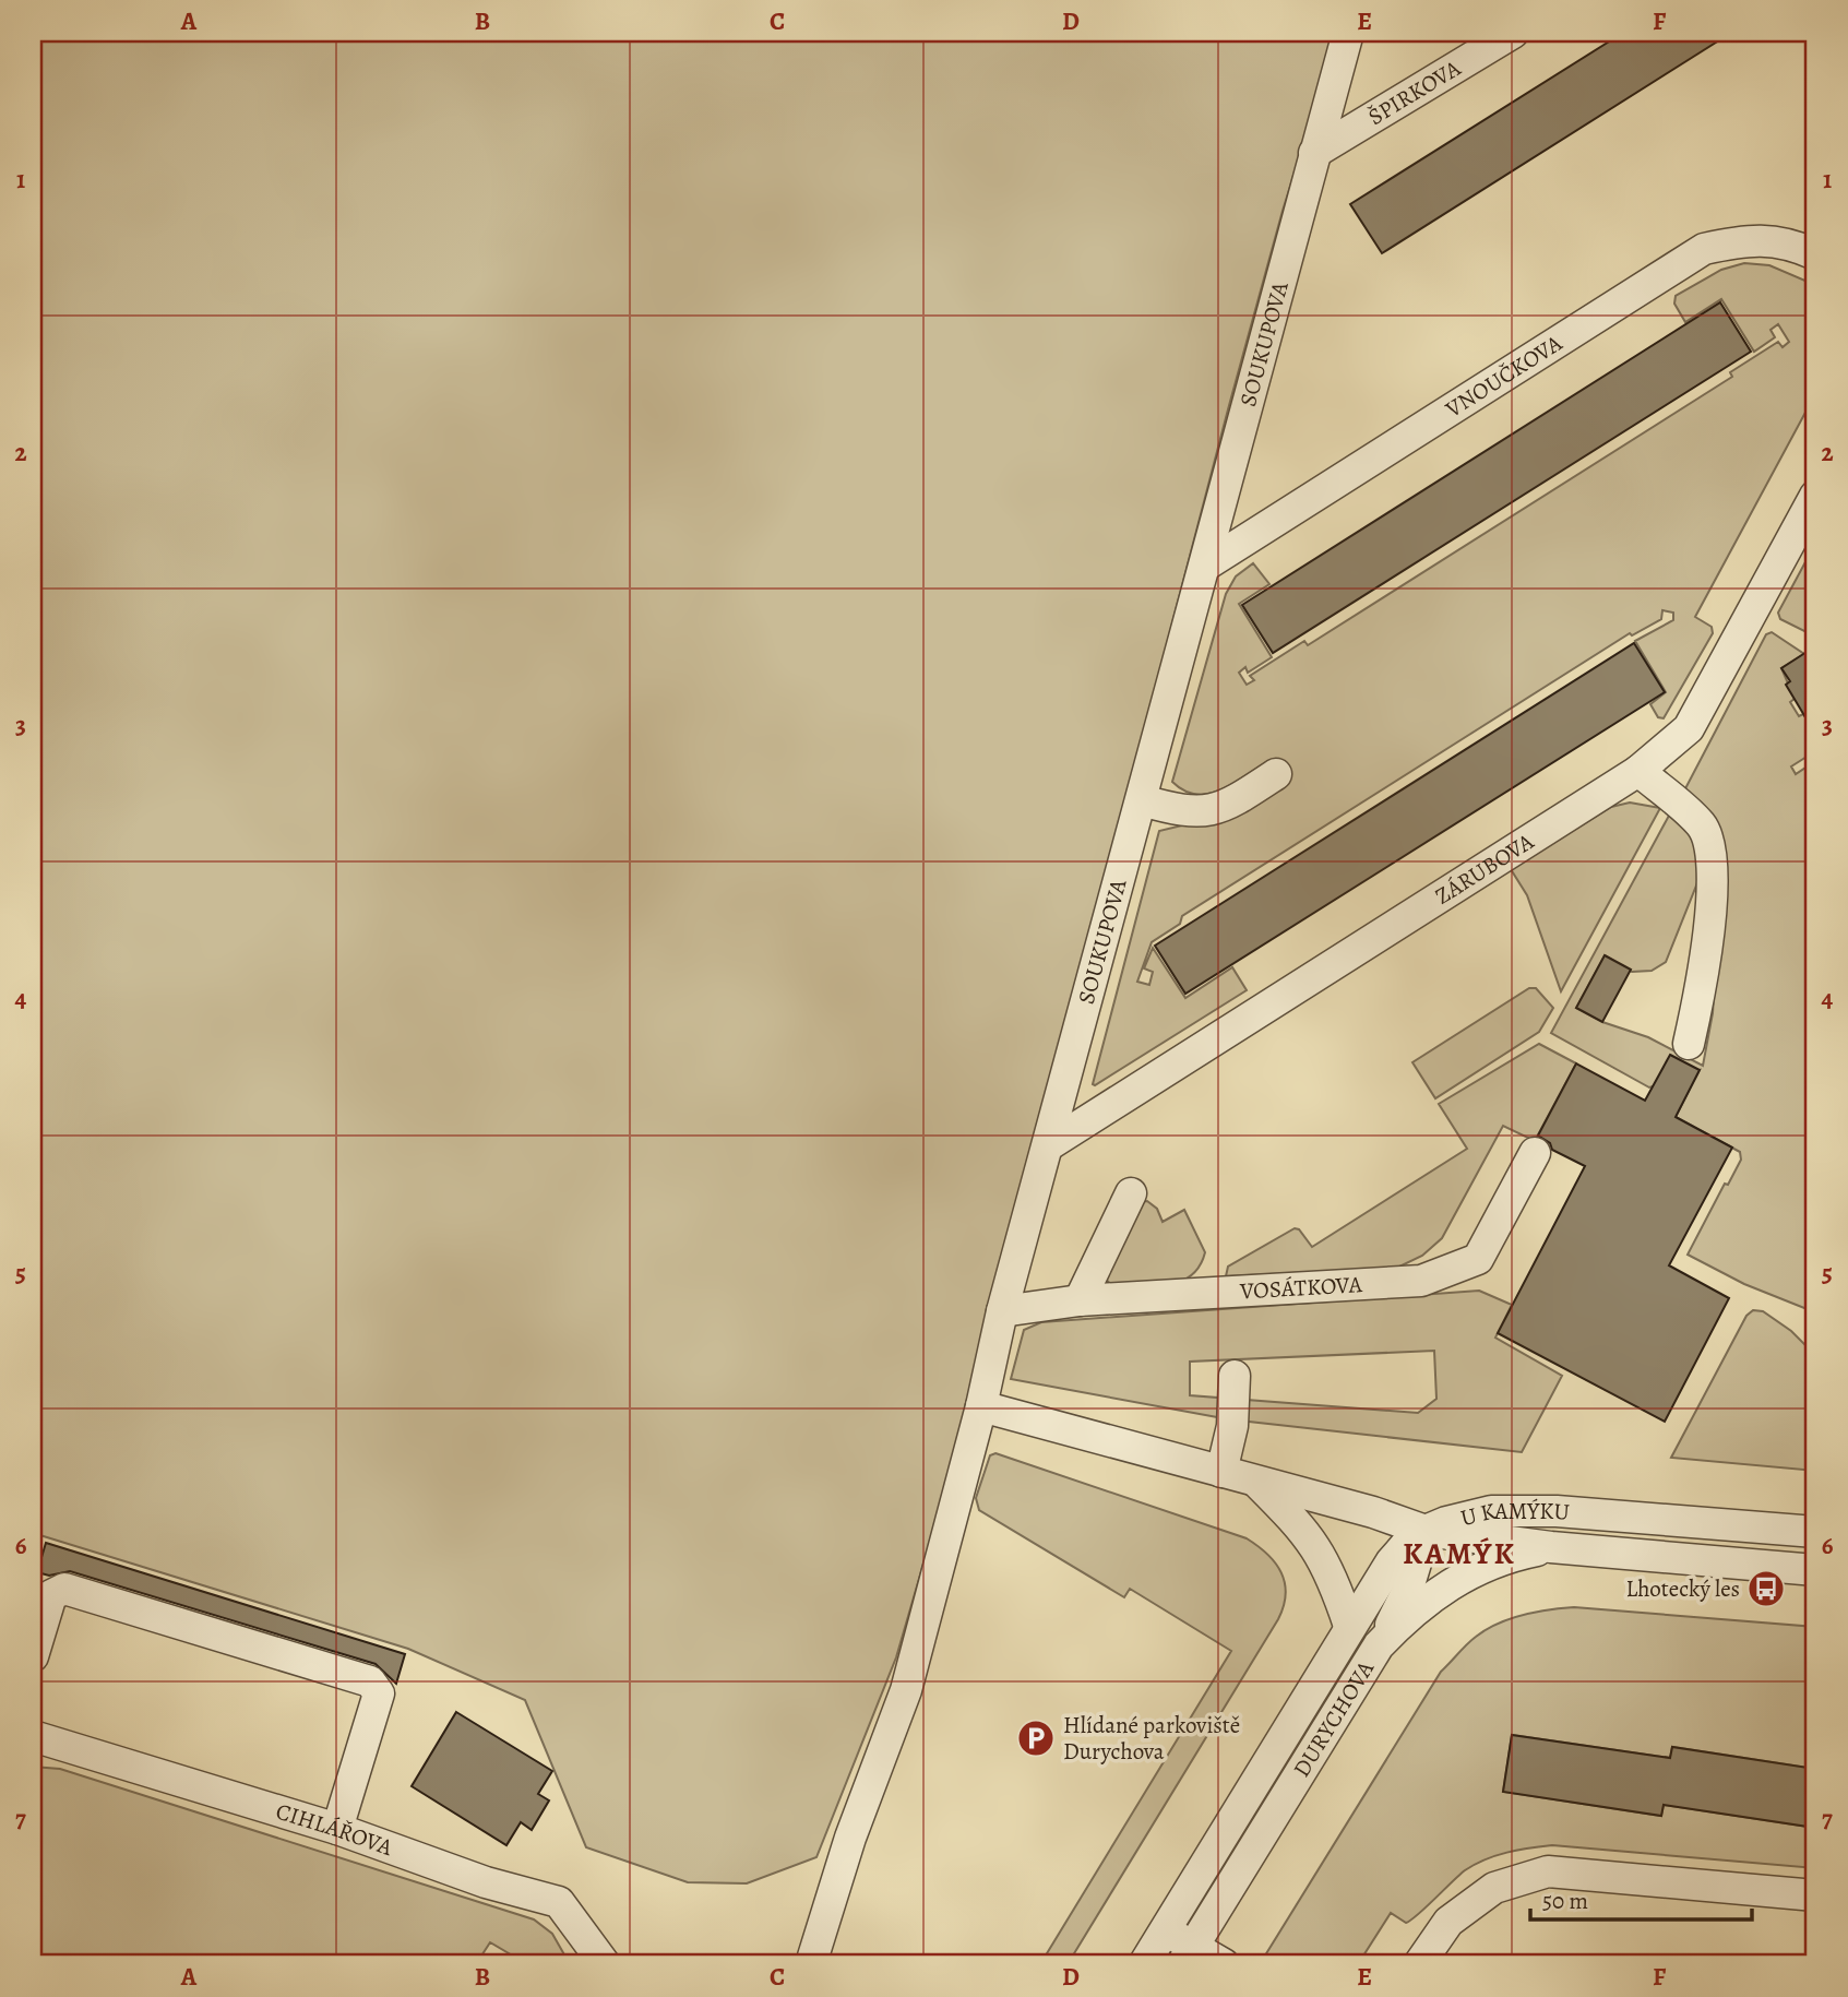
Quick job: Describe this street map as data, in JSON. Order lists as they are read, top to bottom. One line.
{"streets":{"street":["ŠPIRKOVA","SOUKUPOVA","VNOUČKOVA","ZÁRUBOVA","VOSÁTKOVA","U KAMÝKU","DURYCHOVA","CIHLÁŘOVA"]},"crossings":[["ŠPIRKOVA","SOUKUPOVA"],["SOUKUPOVA","VNOUČKOVA"],["SOUKUPOVA","ZÁRUBOVA"],["SOUKUPOVA","VOSÁTKOVA"],["U KAMÝKU","DURYCHOVA"]],"districts":["KAMÝK"],"places":{"bus stop":["Lhotecký les"],"parking":["Hlídané parkoviště Durychova"]},"scale_bar":"50 m","grid":{"columns":["A","B","C","D","E","F"],"rows":["1","2","3","4","5","6","7"]}}
